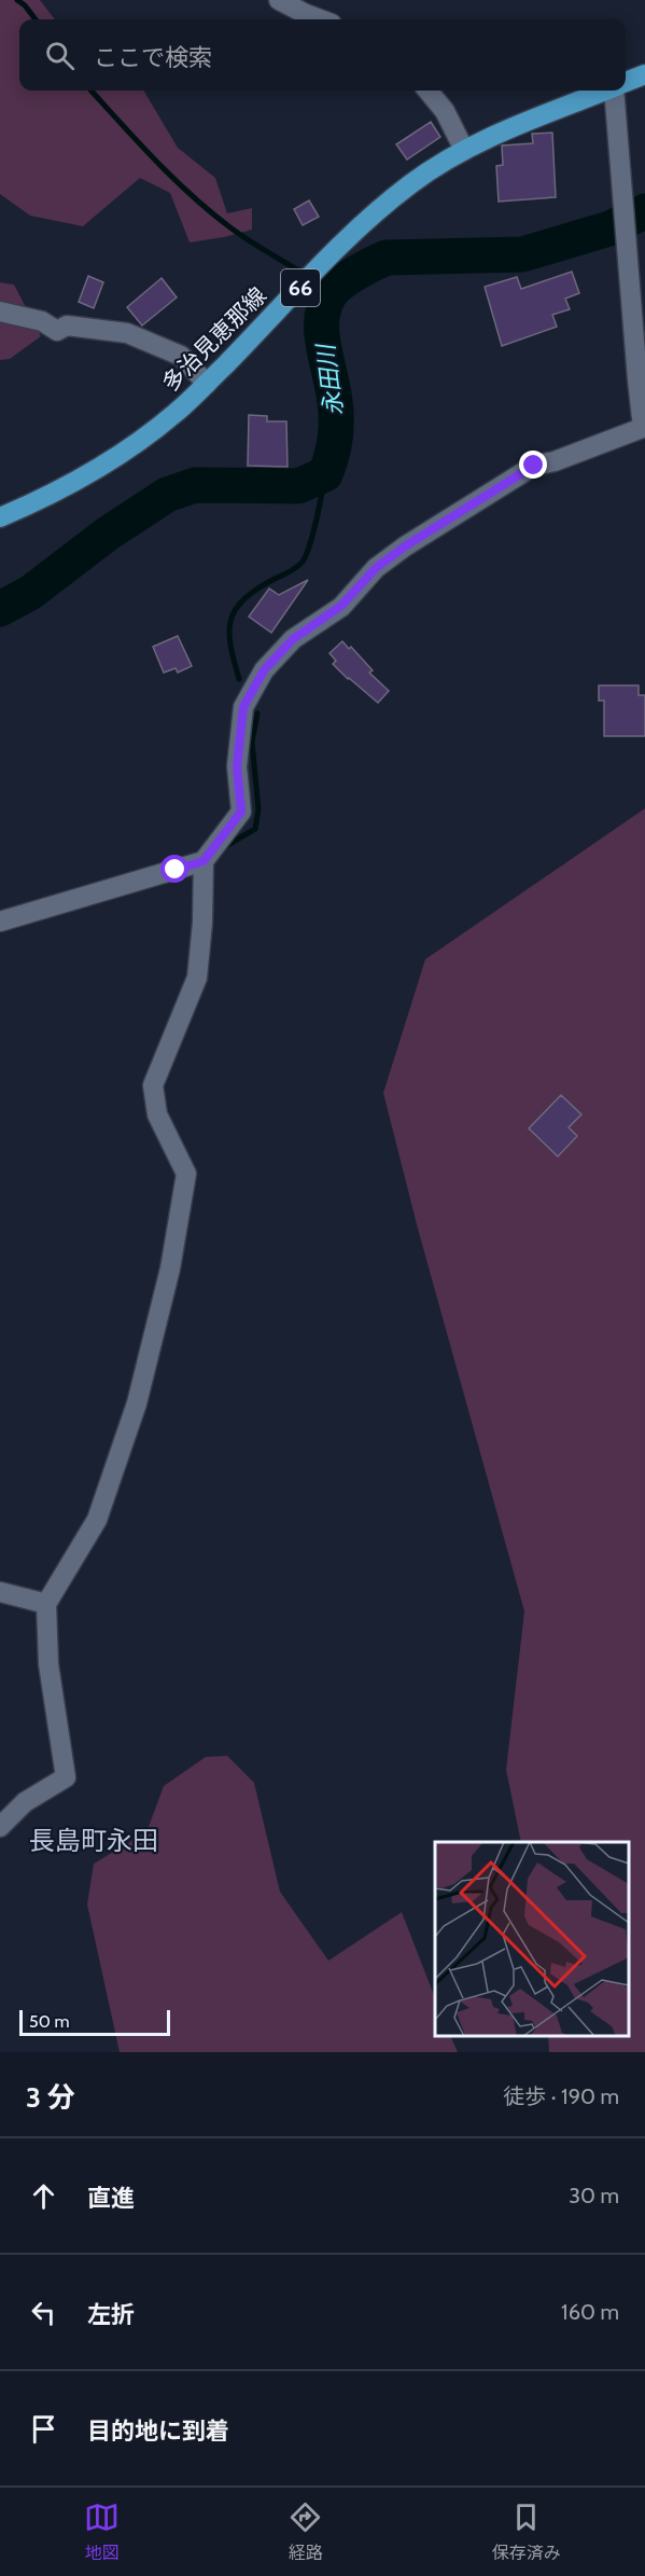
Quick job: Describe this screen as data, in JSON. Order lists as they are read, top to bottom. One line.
{"streets":{"main road":["66","多治見恵那線"]},"districts":["長島町永田"],"water":["永田川"],"scale_bar":"50 m","page":{"search":"ここで検索","scale":"50 m","heading":["3 分","徒歩 · 190 m"],"list":[["直進","30 m"],["左折","160 m"],"目的地に到着"],"nav":["地図","経路","保存済み"]}}
